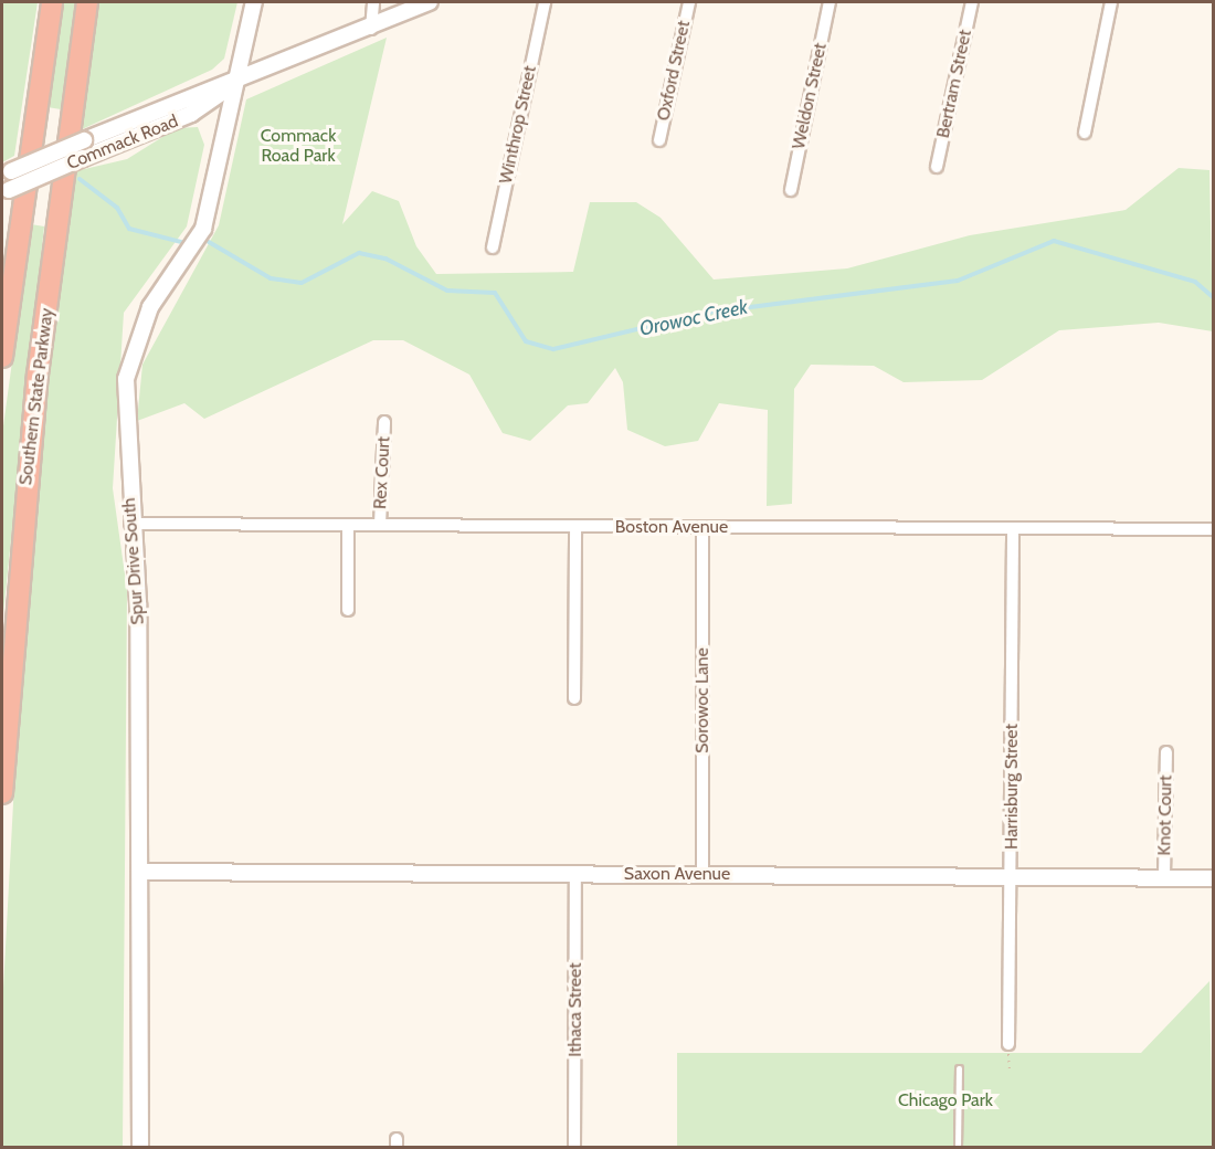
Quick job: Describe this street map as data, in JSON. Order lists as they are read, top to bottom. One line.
{"streets":{"highway":["Southern State Parkway"],"street":["Oxford Street","Bertram Street","Weldon Street","Winthrop Street","Commack Road","Rex Court","Boston Avenue","Spur Drive South","Sorowoc Lane","Harrisburg Street","Knot Court","Saxon Avenue","Ithaca Street"]},"crossings":[["Commack Road","Spur Drive South"],["Rex Court","Boston Avenue"],["Boston Avenue","Spur Drive South"],["Boston Avenue","Sorowoc Lane"],["Boston Avenue","Harrisburg Street"],["Spur Drive South","Saxon Avenue"],["Sorowoc Lane","Saxon Avenue"],["Harrisburg Street","Saxon Avenue"],["Knot Court","Saxon Avenue"],["Saxon Avenue","Ithaca Street"]],"water":["Orowoc Creek"],"parks":["Commack Road Park","Chicago Park"]}
